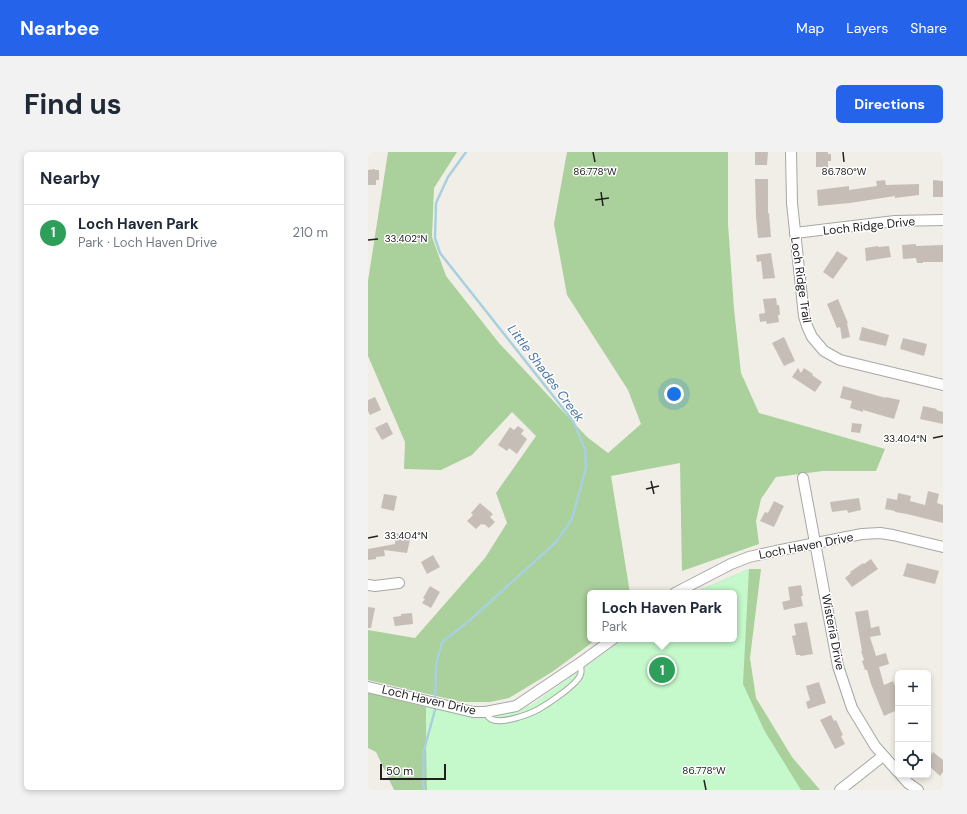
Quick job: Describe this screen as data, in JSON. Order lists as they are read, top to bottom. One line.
{"streets":{"street":["Loch Ridge Drive","Loch Ridge Trail","Loch Haven Drive","Wisteria Drive"]},"crossings":[["Loch Ridge Drive","Loch Ridge Trail"],["Loch Haven Drive","Wisteria Drive"]],"water":["Little Shades Creek"],"scale_bar":"50 m","page":{"header":"Nearbee","nav":["Map","Layers","Share"],"buttons":"Directions","title":"Find us","heading":"Nearby","list":[{"mark":"1","name":"Loch Haven Park","note":"Park · Loch Haven Drive","value":"210 m"}],"popup":["Loch Haven Park","Park"],"pins":"1","map_buttons":["+","−"],"scale":"50 m"},"coordinates":["86.778°W","86.780°W","33.402°N","33.404°N"]}
